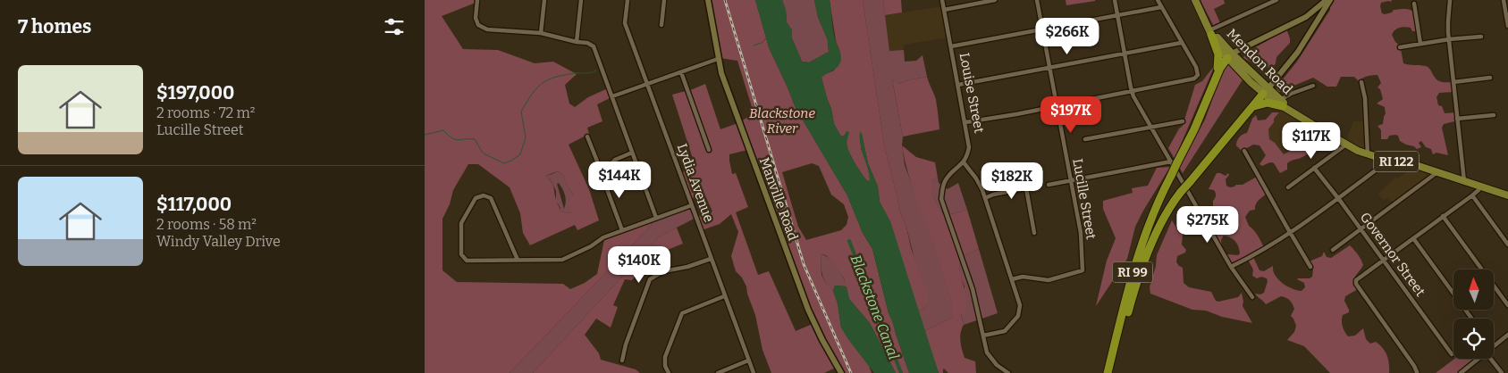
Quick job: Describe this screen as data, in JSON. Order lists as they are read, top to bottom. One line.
{"streets":{"highway":["RI 99"],"main road":["Mendon Road","RI 122","Manville Road"],"street":["Louise Street","Lydia Avenue","Lucille Street","Governor Street"]},"crossings":[["Mendon Road","RI 99"]],"water":["Blackstone Canal"],"parks":["Blackstone River"],"north":"top","page":{"heading":"7 homes","price":["$266K","$197K","$117K","$144K","$182K","$275K","$140K"],"list":[{"name":"$197,000","note":"2 rooms · 72 m² · Lucille Street"},{"name":"$117,000","note":"2 rooms · 58 m² · Windy Valley Drive"}]}}
